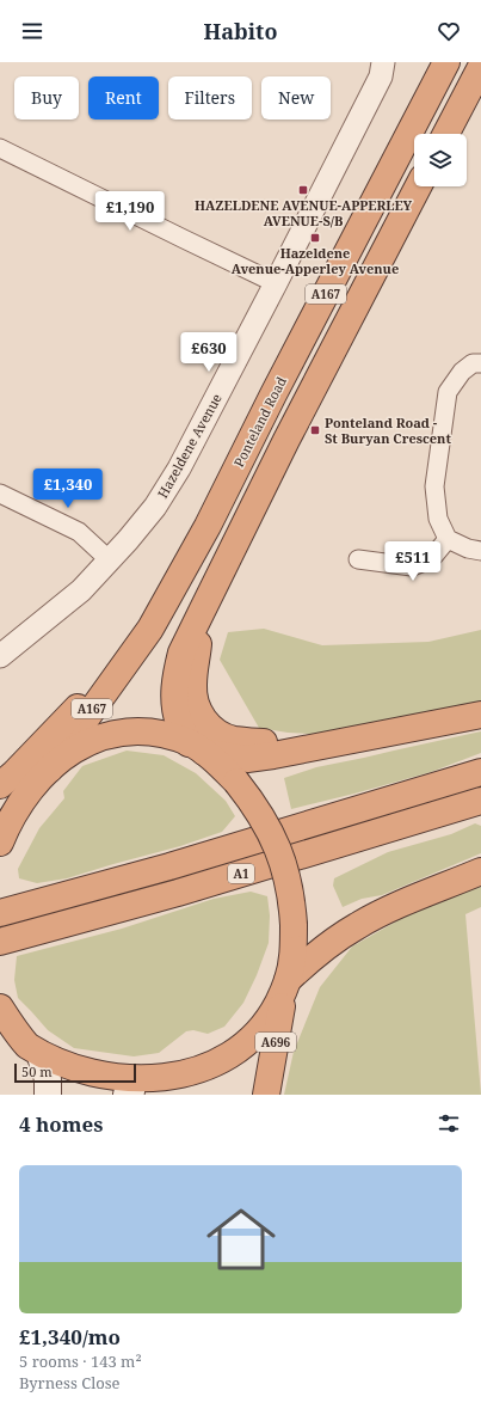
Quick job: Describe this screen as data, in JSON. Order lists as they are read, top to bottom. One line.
{"streets":{"highway":["A167","Ponteland Road","A1","A696"],"street":["Hazeldene Avenue"]},"places":{"transit":["HAZELDENE AVENUE-APPERLEY AVENUE-S/B","Hazeldene Avenue-Apperley Avenue","Ponteland Road - St Buryan Crescent"]},"scale_bar":"50 m","page":{"header":"Habito","chip":["Buy","Rent","Filters","New"],"price":["£1,190","£630","£1,340","£511"],"scale":"50 m","heading":"4 homes","list":[{"name":"£1,340/mo","note":"5 rooms · 143 m² · Byrness Close"}]}}
